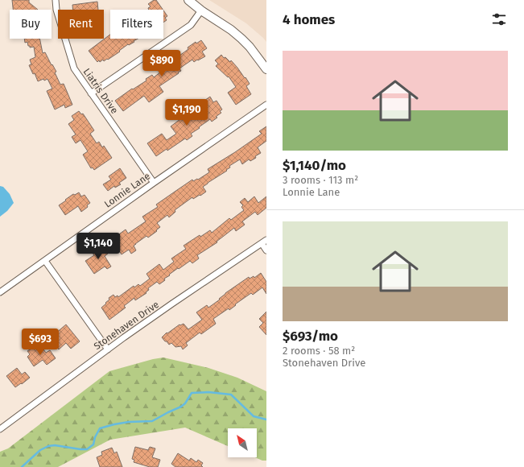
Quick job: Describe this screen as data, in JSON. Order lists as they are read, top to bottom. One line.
{"streets":{"street":["Liatris Drive","Lonnie Lane","Stonehaven Drive"]},"crossings":[["Liatris Drive","Lonnie Lane"]],"north":"top left","page":{"heading":"4 homes","chip":["Buy","Rent","Filters"],"list":[{"name":"$1,140/mo","note":"3 rooms · 113 m² · Lonnie Lane"},{"name":"$693/mo","note":"2 rooms · 58 m² · Stonehaven Drive"}],"price":["$890","$1,190","$1,140","$693"]}}
